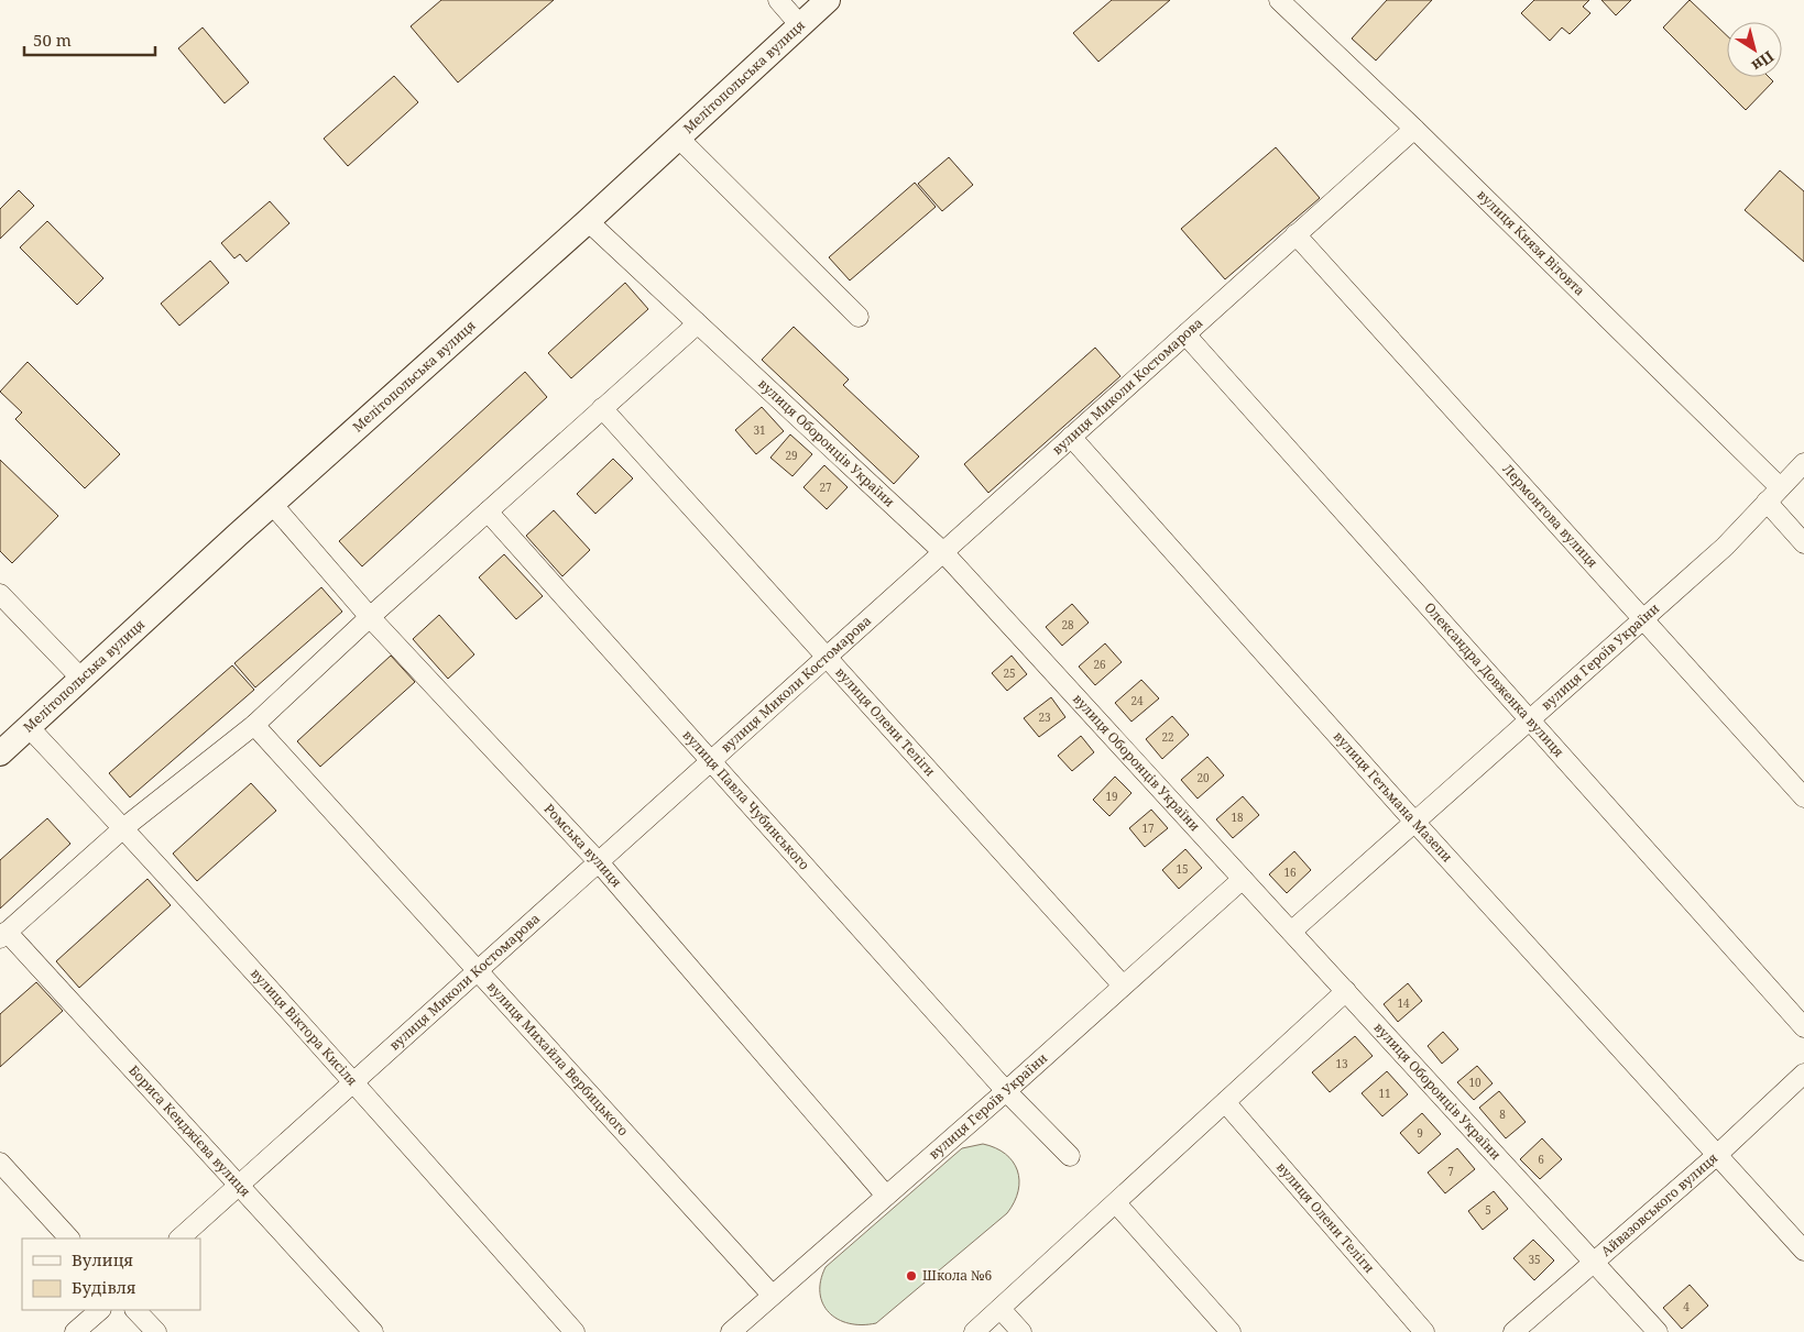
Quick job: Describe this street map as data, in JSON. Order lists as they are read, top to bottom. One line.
{"streets":{"main road":["Мелітопольська вулиця"],"street":["вулиця Князя Вітовта","вулиця Миколи Костомарова","вулиця Оборонців України","Лермонтова вулиця","вулиця Героїв України","Олександра Довженка вулиця","вулиця Олени Теліги","вулиця Гетьмана Мазепи","вулиця Павла Чубинського","Ромська вулиця","вулиця Віктора Кисіля","вулиця Михайла Вербицького","Бориса Кенджієва вулиця","Айвазовського вулиця"]},"crossings":[["Мелітопольська вулиця","вулиця Оборонців України"],["Мелітопольська вулиця","Ромська вулиця"],["Мелітопольська вулиця","вулиця Віктора Кисіля"],["вулиця Князя Вітовта","вулиця Миколи Костомарова"],["вулиця Князя Вітовта","вулиця Героїв України"],["вулиця Миколи Костомарова","вулиця Оборонців України"],["вулиця Миколи Костомарова","Лермонтова вулиця"],["вулиця Миколи Костомарова","Олександра Довженка вулиця"],["вулиця Миколи Костомарова","вулиця Олени Теліги"],["вулиця Миколи Костомарова","вулиця Гетьмана Мазепи"],["вулиця Миколи Костомарова","вулиця Павла Чубинського"],["вулиця Миколи Костомарова","Ромська вулиця"],["вулиця Миколи Костомарова","вулиця Віктора Кисіля"],["вулиця Миколи Костомарова","вулиця Михайла Вербицького"],["вулиця Миколи Костомарова","Бориса Кенджієва вулиця"],["вулиця Оборонців України","вулиця Героїв України"],["вулиця Оборонців України","Айвазовського вулиця"],["Лермонтова вулиця","вулиця Героїв України"],["вулиця Героїв України","Олександра Довженка вулиця"],["вулиця Героїв України","вулиця Олени Теліги"],["вулиця Героїв України","вулиця Гетьмана Мазепи"],["вулиця Героїв України","вулиця Павла Чубинського"],["вулиця Героїв України","Ромська вулиця"],["вулиця Героїв України","вулиця Михайла Вербицького"],["вулиця Гетьмана Мазепи","Айвазовського вулиця"]],"places":["Школа №6"],"house_numbers":["31","29","27","28","26","25","24","23","22","20","19","18","17","15","16","14","13","10","11","8","9","6","7","5","35","4"],"legend":["Вулиця","Будівля"],"scale_bar":"50 m","north":"bottom right"}
